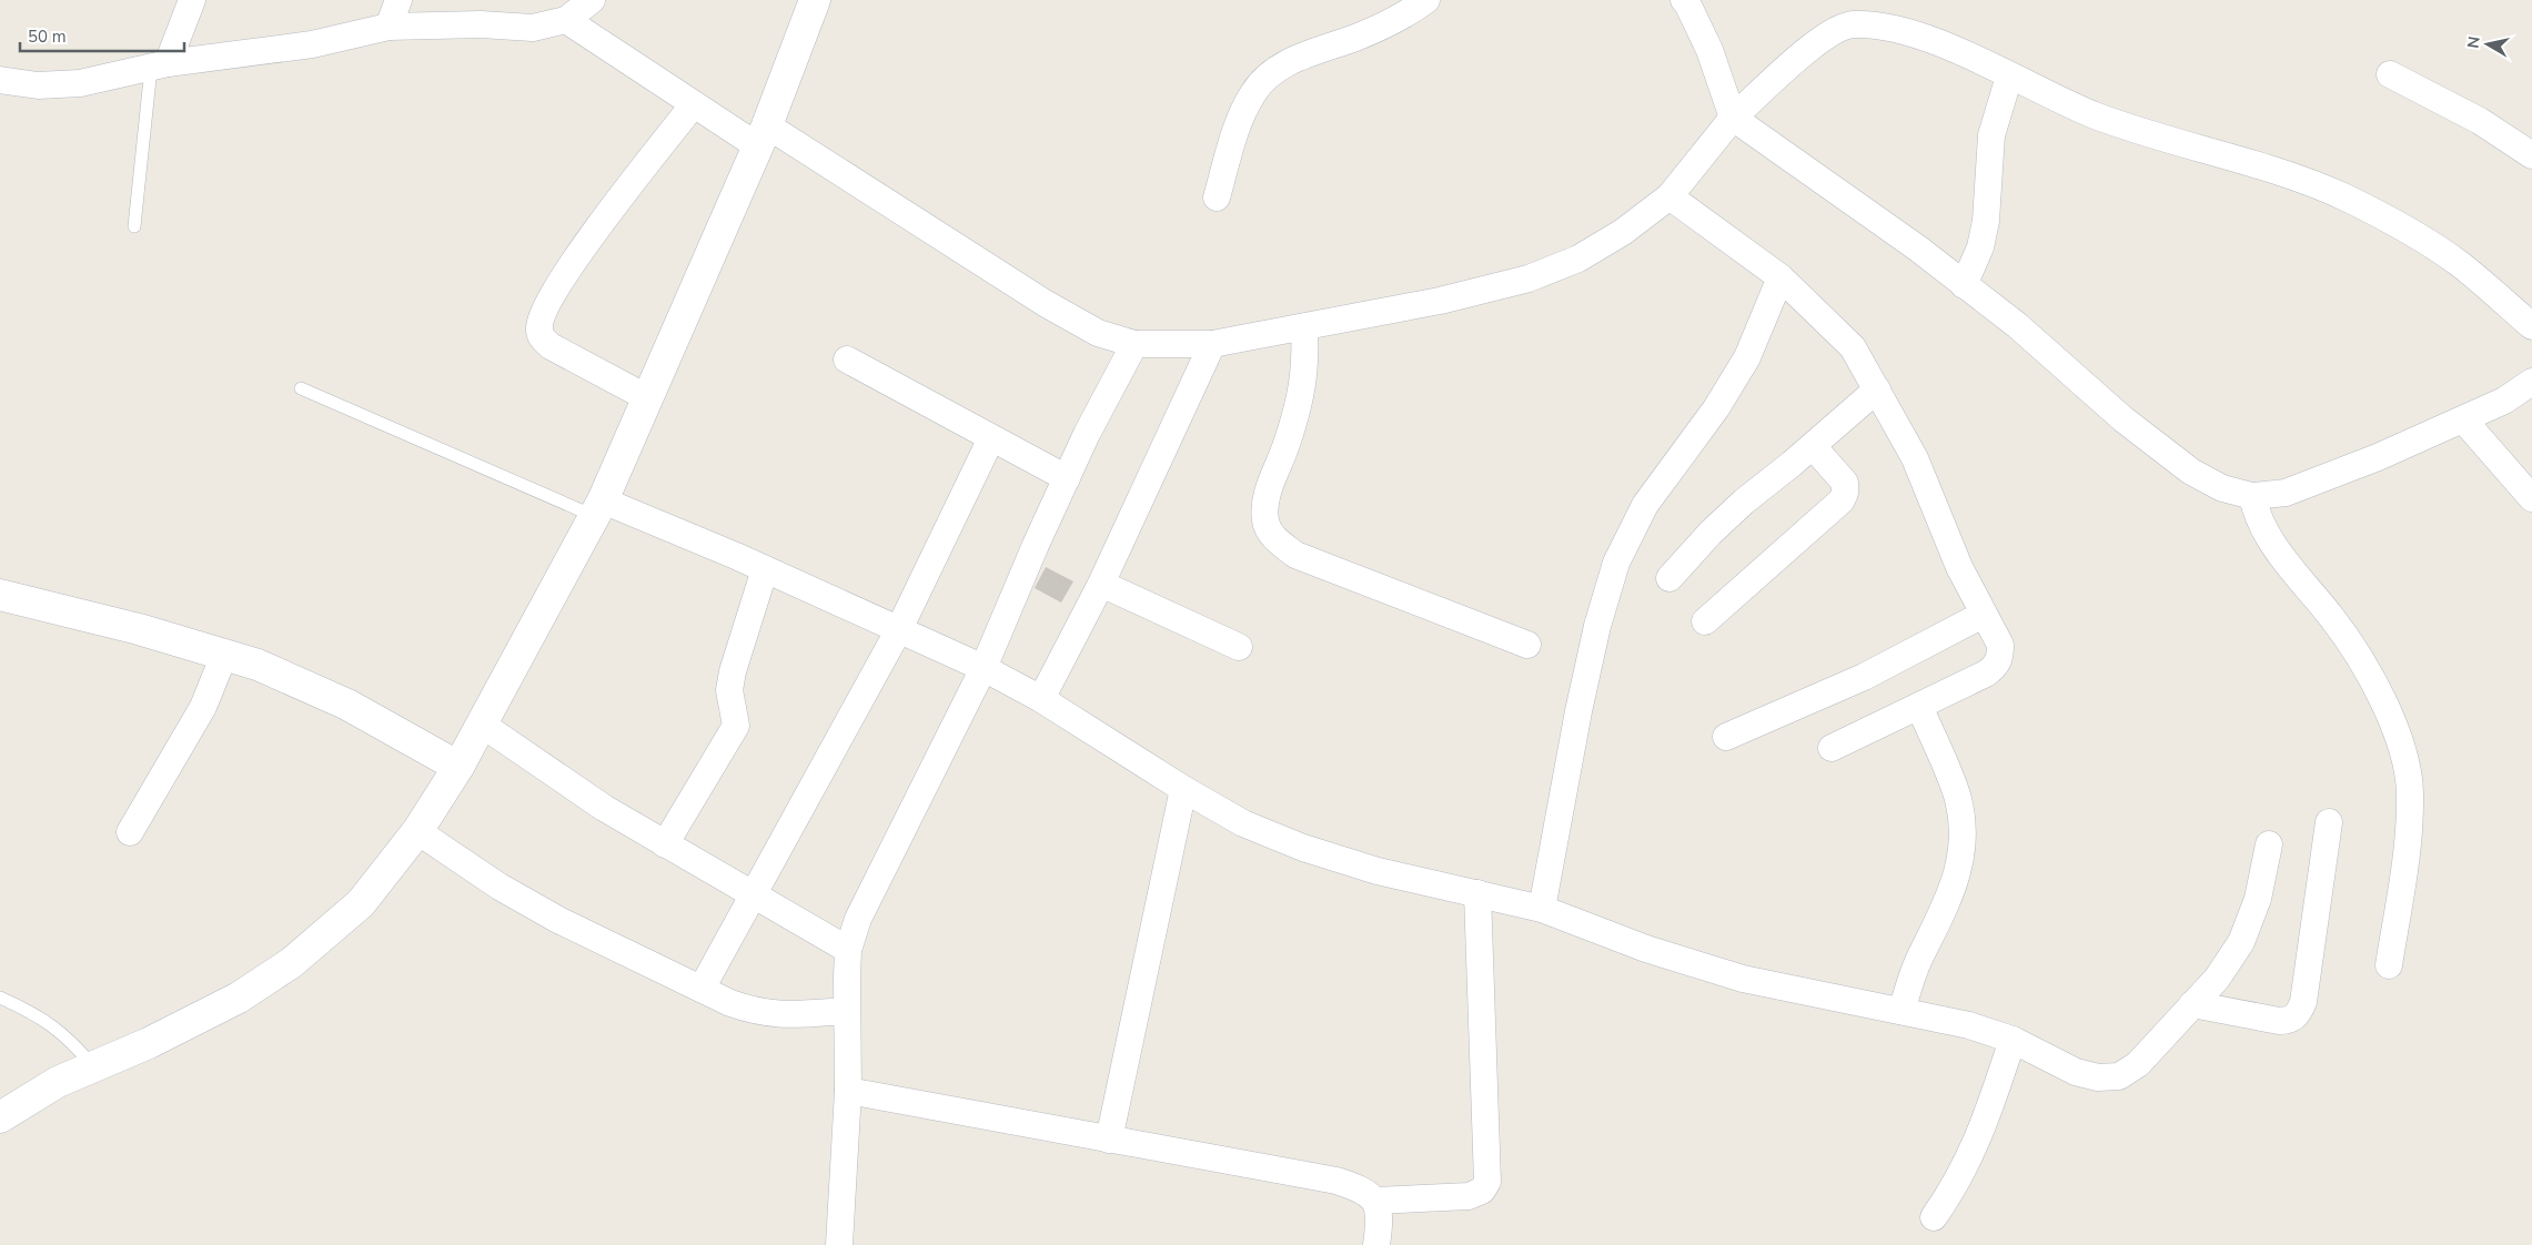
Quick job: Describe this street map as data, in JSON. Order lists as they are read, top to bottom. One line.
{"scale_bar":"50 m","north":"left"}
